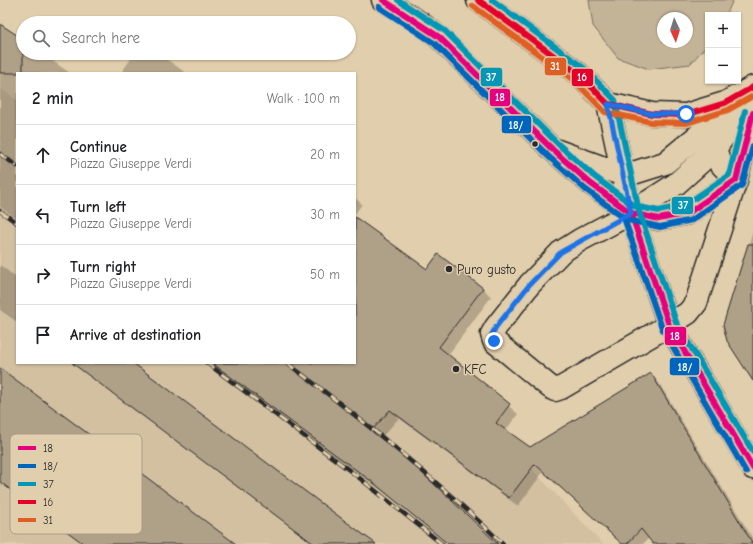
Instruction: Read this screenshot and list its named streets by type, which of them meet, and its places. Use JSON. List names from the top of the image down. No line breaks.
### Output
{"places":["Puro gusto","KFC"],"lines":["transit line 18","transit line 37","transit line 16","transit line 31","transit line 18/"],"legend":["18","18/","37","16","31"],"north":"bottom","page":{"map_buttons":["+","−"],"search":"Search here","heading":["2 min","Walk · 100 m"],"list":[["Continue","Piazza Giuseppe Verdi","20 m"],["Turn left","Piazza Giuseppe Verdi","30 m"],["Turn right","Piazza Giuseppe Verdi","50 m"],"Arrive at destination"]}}
